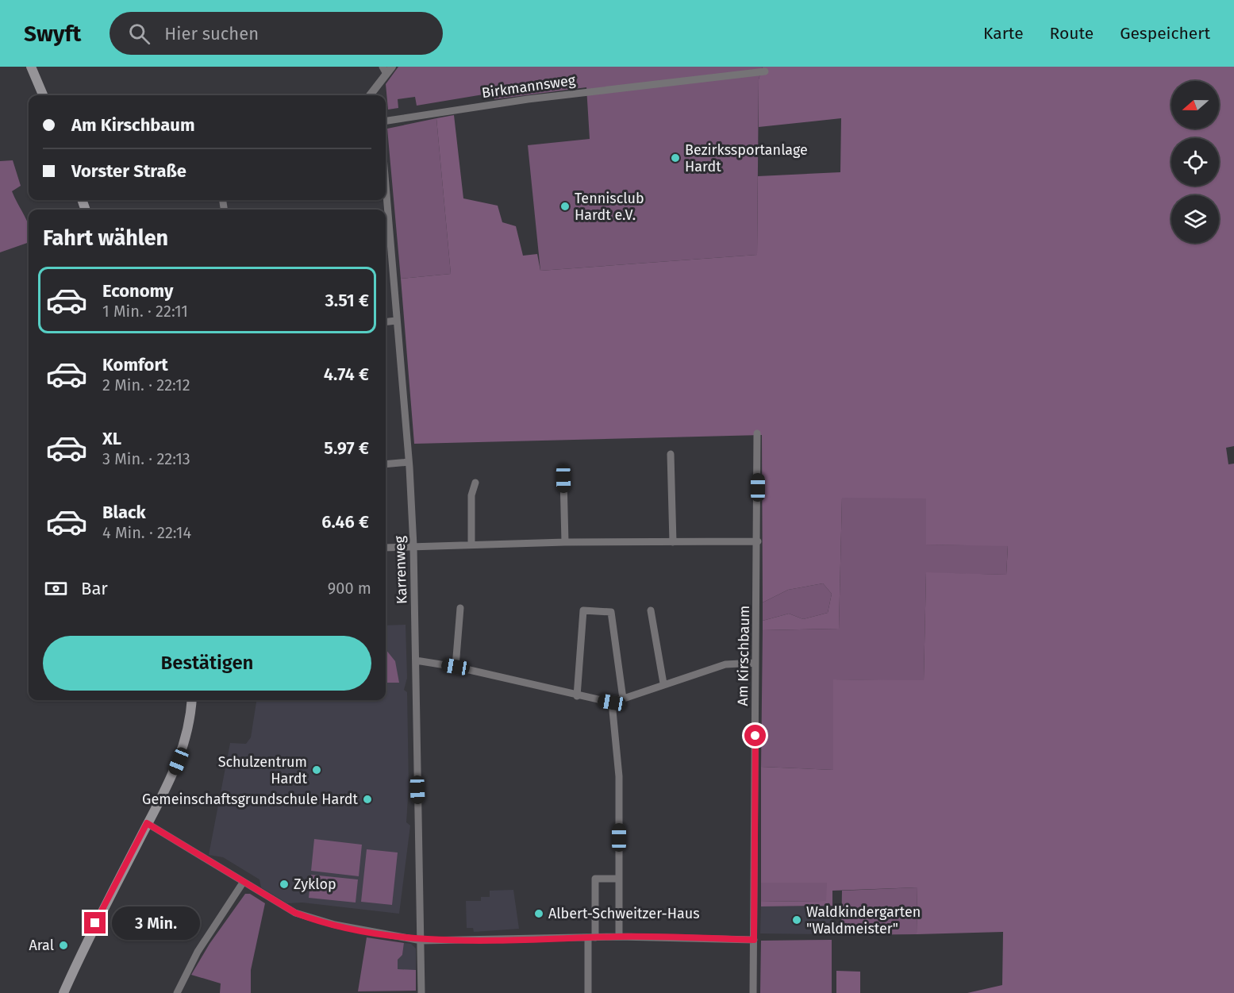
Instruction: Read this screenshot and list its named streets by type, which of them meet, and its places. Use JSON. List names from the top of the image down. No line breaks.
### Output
{"streets":{"street":["Birkmannsweg","Karrenweg","Am Kirschbaum"]},"places":["Bezirkssportanlage Hardt","Tennisclub Hardt e.V.","Schulzentrum Hardt","Gemeinschaftsgrundschule Hardt","Zyklop","Albert-Schweitzer-Haus","Waldkindergarten \"Waldmeister\"","Aral"],"north":"left","page":{"header":"Swyft","search":"Hier suchen","nav":["Karte","Route","Gespeichert"],"banner":["Am Kirschbaum","Vorster Straße"],"heading":"Fahrt wählen","list":[{"name":"Economy","note":"1 Min. · 22:11","value":"3.51 €"},{"name":"Komfort","note":"2 Min. · 22:12","value":"4.74 €"},{"name":"XL","note":"3 Min. · 22:13","value":"5.97 €"},{"name":"Black","note":"4 Min. · 22:14","value":"6.46 €"}],"pay":["Bar","900 m"],"buttons":"Bestätigen","bubble":"3 Min."}}
